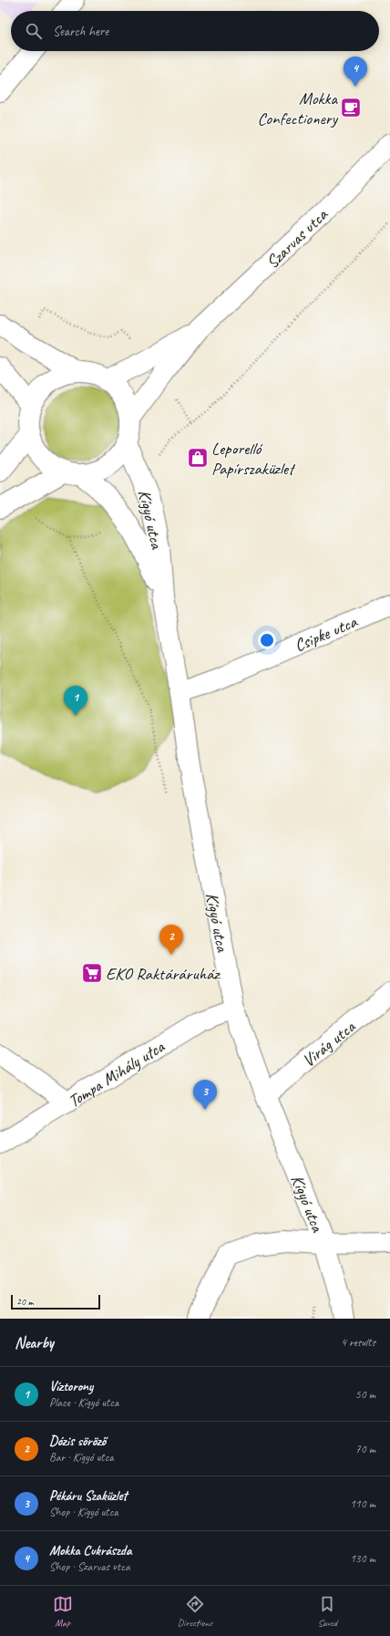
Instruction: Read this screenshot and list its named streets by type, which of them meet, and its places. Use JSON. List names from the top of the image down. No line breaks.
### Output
{"streets":{"street":["Szarvas utca","Kígyó utca","Csipke utca","Virág utca","Tompa Mihály utca"]},"crossings":[["Szarvas utca","Kígyó utca"],["Kígyó utca","Csipke utca"],["Kígyó utca","Virág utca"],["Kígyó utca","Tompa Mihály utca"]],"places":{"cafe":["Mokka Confectionery"],"shop":["Leporelló Papírszaküzlet"],"supermarket":["EKO Raktáráruház"]},"scale_bar":"20 m","page":{"search":"Search here","pins":["4","1","2","3"],"scale":"20 m","heading":["Nearby","4 results"],"list":[{"mark":"1","name":"Víztorony","note":"Place · Kígyó utca","value":"50 m"},{"mark":"2","name":"Dózis söröző","note":"Bar · Kígyó utca","value":"70 m"},{"mark":"3","name":"Pékáru Szaküzlet","note":"Shop · Kígyó utca","value":"110 m"},{"mark":"4","name":"Mokka Cukrászda","note":"Shop · Szarvas utca","value":"130 m"}],"nav":["Map","Directions","Saved"]}}
